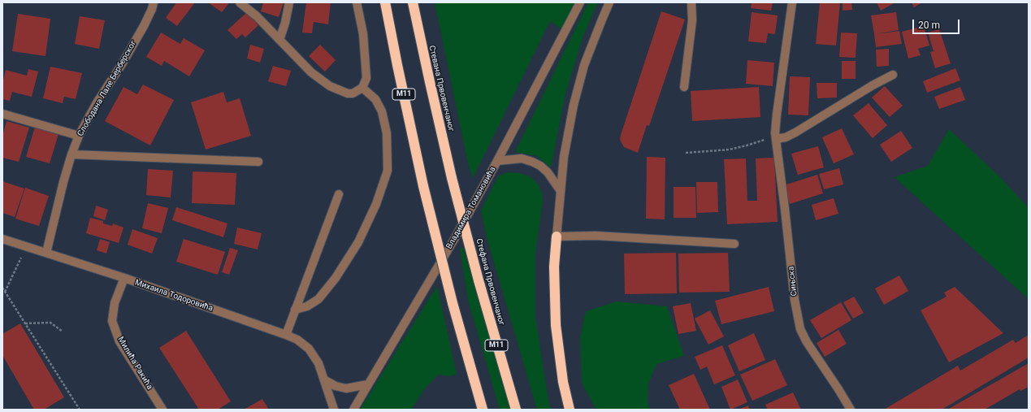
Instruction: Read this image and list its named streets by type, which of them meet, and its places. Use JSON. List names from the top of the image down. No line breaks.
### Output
{"streets":{"highway":["Стевана Првовенчаног","M11","Стефана Првовенчаног"],"street":["Слободана Лале Берберског","Владимира Томановића","Сињска","Михаила Тодоровића","Милића Ракића"]},"crossings":[["Слободана Лале Берберског","Михаила Тодоровића"],["Стевана Првовенчаног","Стефана Првовенчаног"],["Михаила Тодоровића","Милића Ракића"]],"scale_bar":"20 m"}
